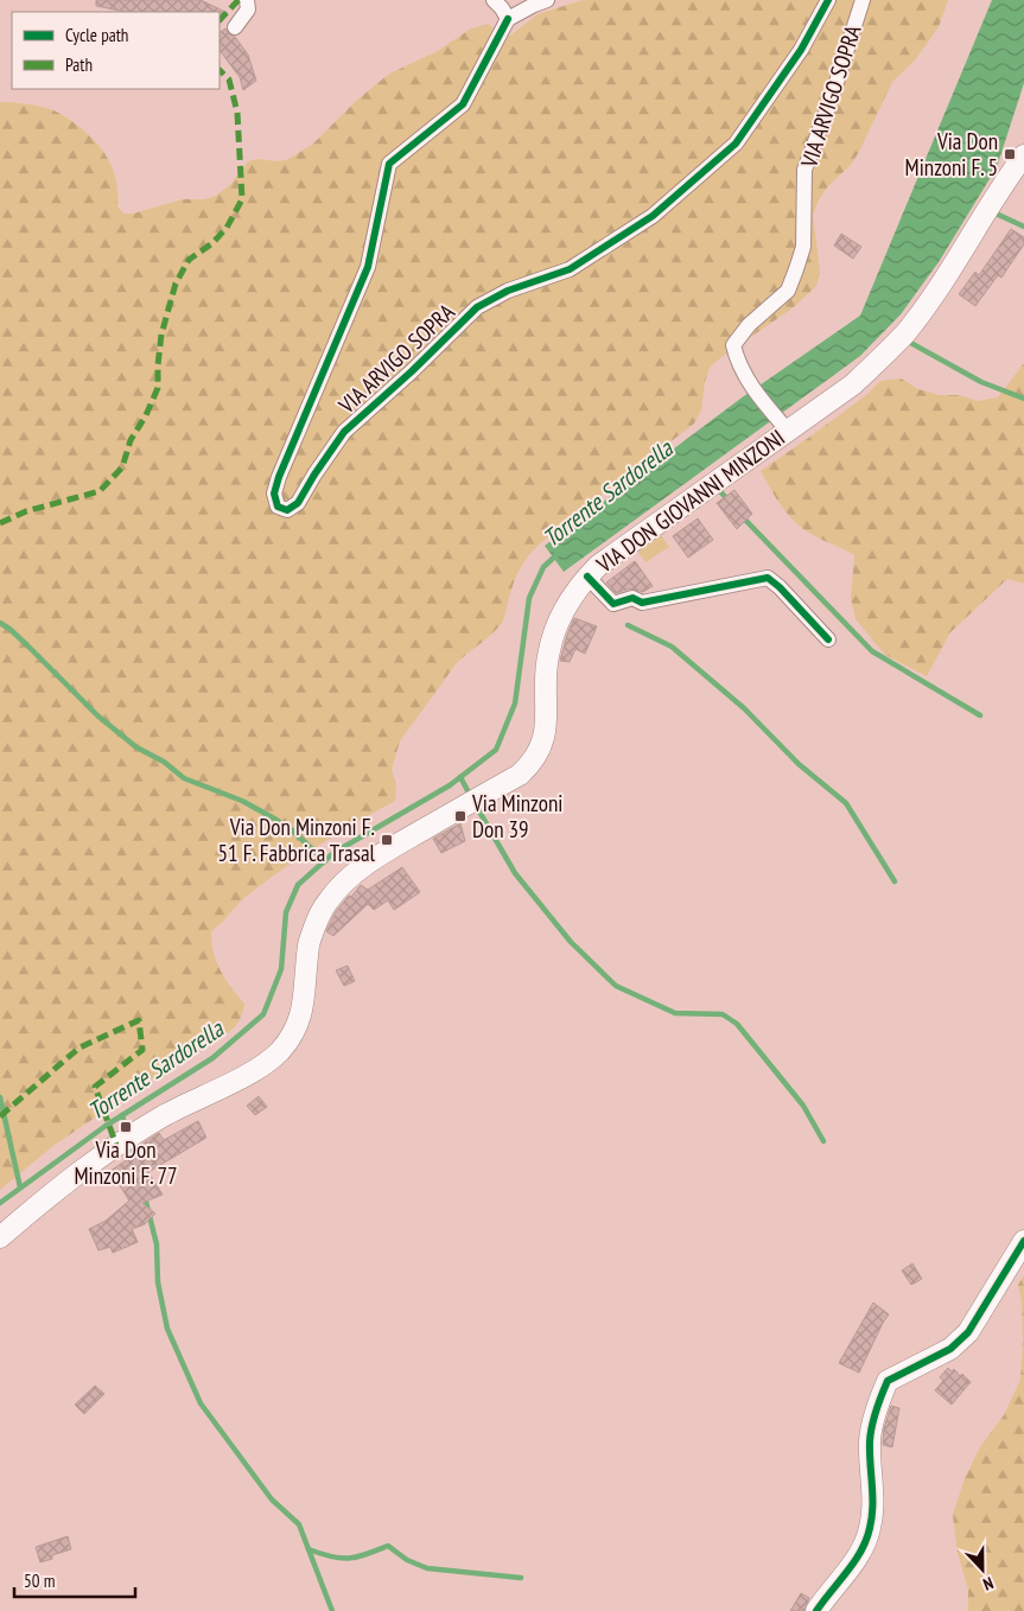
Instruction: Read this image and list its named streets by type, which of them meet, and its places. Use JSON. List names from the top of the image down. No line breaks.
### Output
{"streets":{"main road":["VIA DON GIOVANNI MINZONI"],"street":["VIA ARVIGO SOPRA"]},"crossings":[["VIA ARVIGO SOPRA","VIA DON GIOVANNI MINZONI"]],"water":["Torrente Sardorella"],"places":{"transit":["Via Don Minzoni F. 5","Via Minzoni Don 39","Via Don Minzoni F. 51 F. Fabbrica Trasal","Via Don Minzoni F. 77"]},"legend":["Cycle path","Path"],"scale_bar":"50 m","north":"bottom"}
